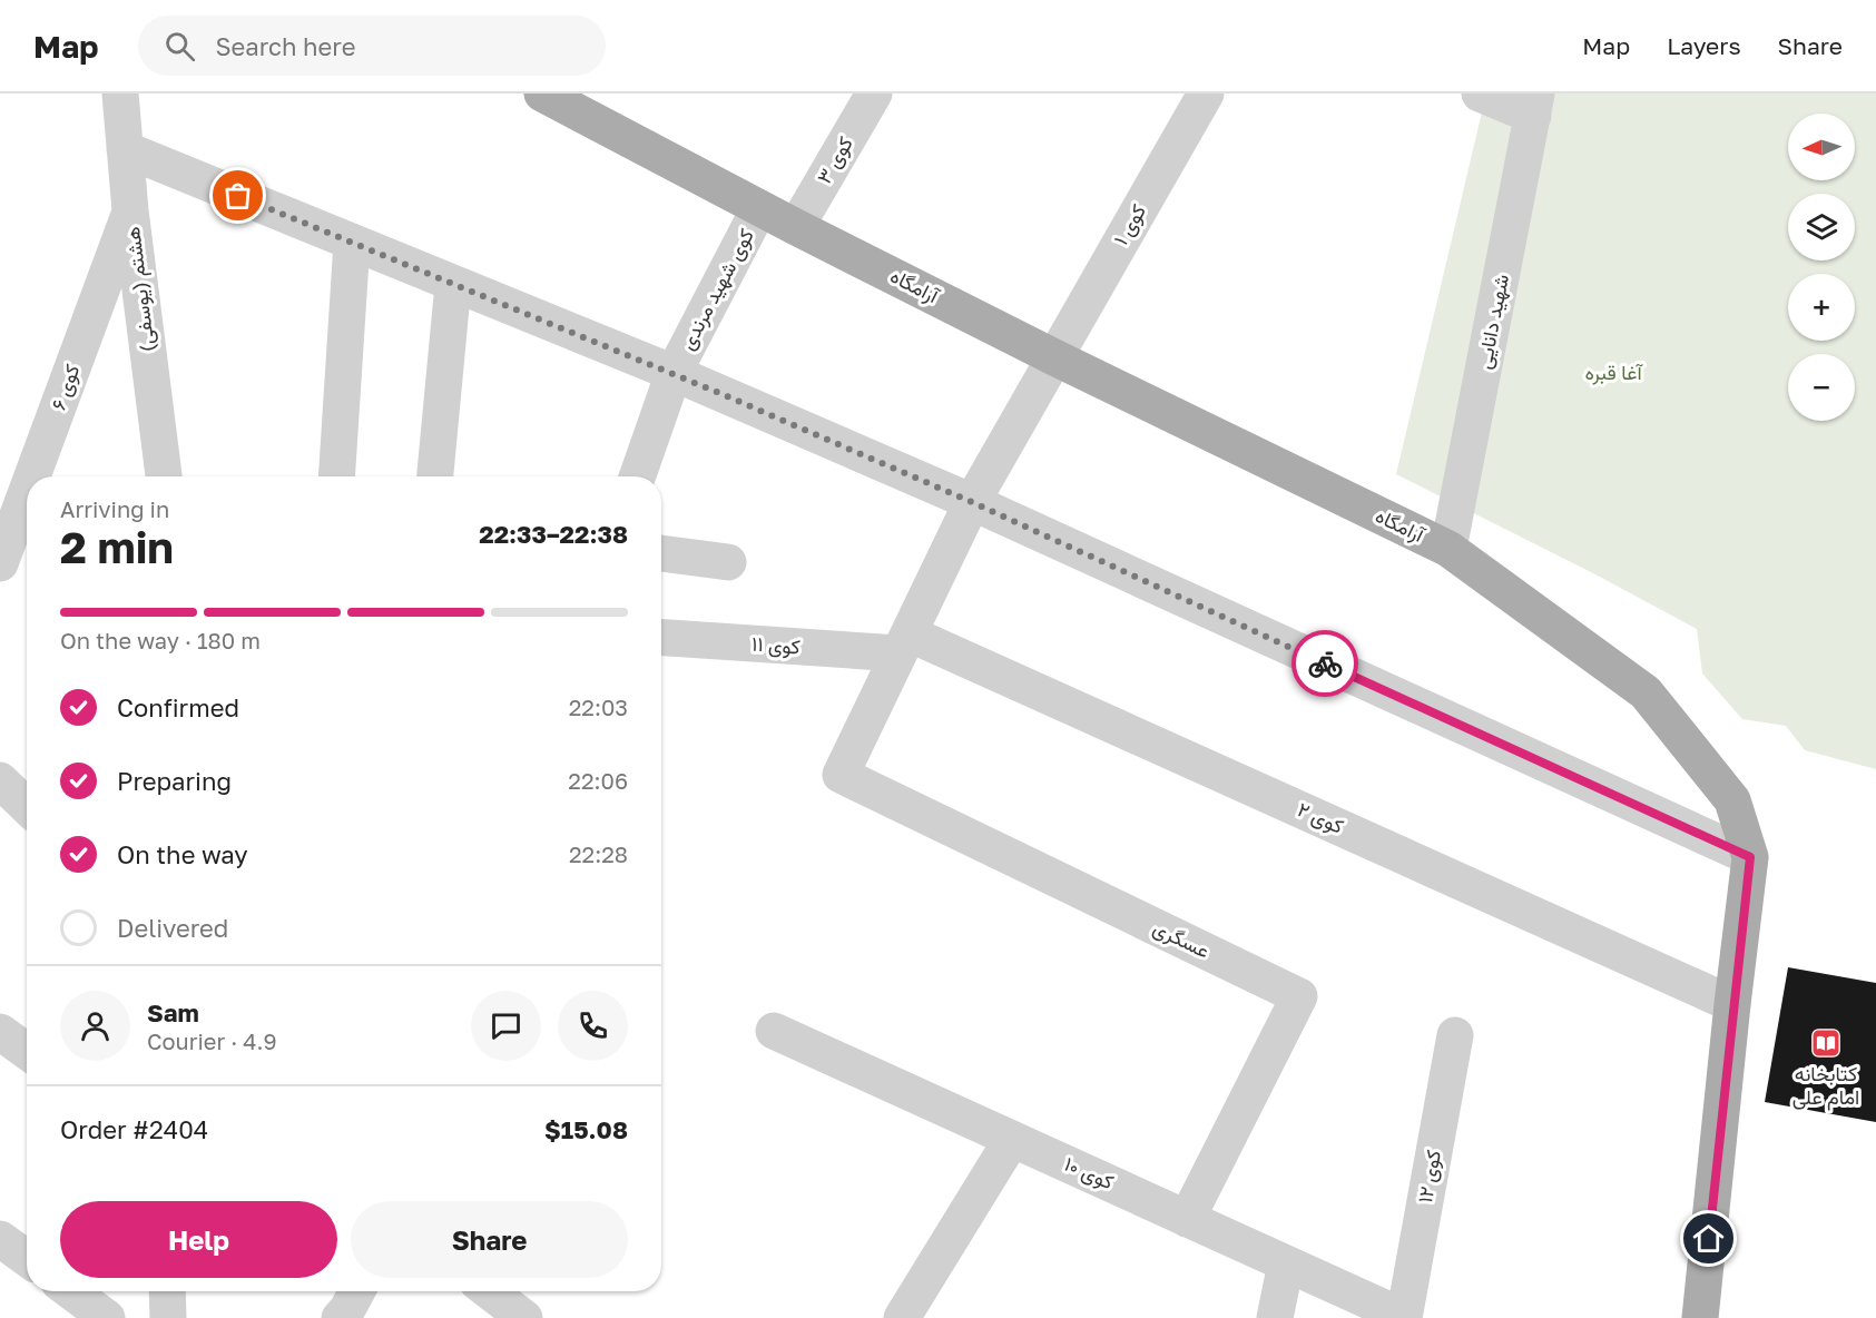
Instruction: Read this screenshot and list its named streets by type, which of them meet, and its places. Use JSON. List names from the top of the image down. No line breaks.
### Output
{"streets":{"main road":["آرامگاه"],"street":["کوی ۳","کوی ۱","هشتم (یوسفی)","کوی شهید مرندی","شهید دانایی","کوی ۶","کوی ۱۱","کوی ۲","عسگری","کوی ۱۰","کوی ۱۲"]},"crossings":[["کوی ۳","آرامگاه"],["کوی ۱","آرامگاه"],["کوی ۱","کوی ۱۱"],["کوی ۱","کوی ۲"],["کوی ۱","عسگری"],["آرامگاه","کوی شهید مرندی"],["آرامگاه","شهید دانایی"],["آرامگاه","کوی ۲"],["هشتم (یوسفی)","کوی ۶"],["کوی ۱۱","کوی ۲"],["عسگری","کوی ۱۰"],["کوی ۱۰","کوی ۱۲"]],"parks":["آغا قبره"],"places":{"library":["کتابخانه امام علی"]},"north":"left","page":{"header":"Map","search":"Search here","nav":["Map","Layers","Share"],"map_buttons":["+","−"],"heading":["2 min","Arriving in","22:33–22:38"],"panel":["Sam","Courier · 4.9","Order #2404","$15.08"],"bar":"On the way · 180 m","list":[["Confirmed","22:03"],["Preparing","22:06"],["On the way","22:28"],"Delivered"],"buttons":["Help","Share"]}}
